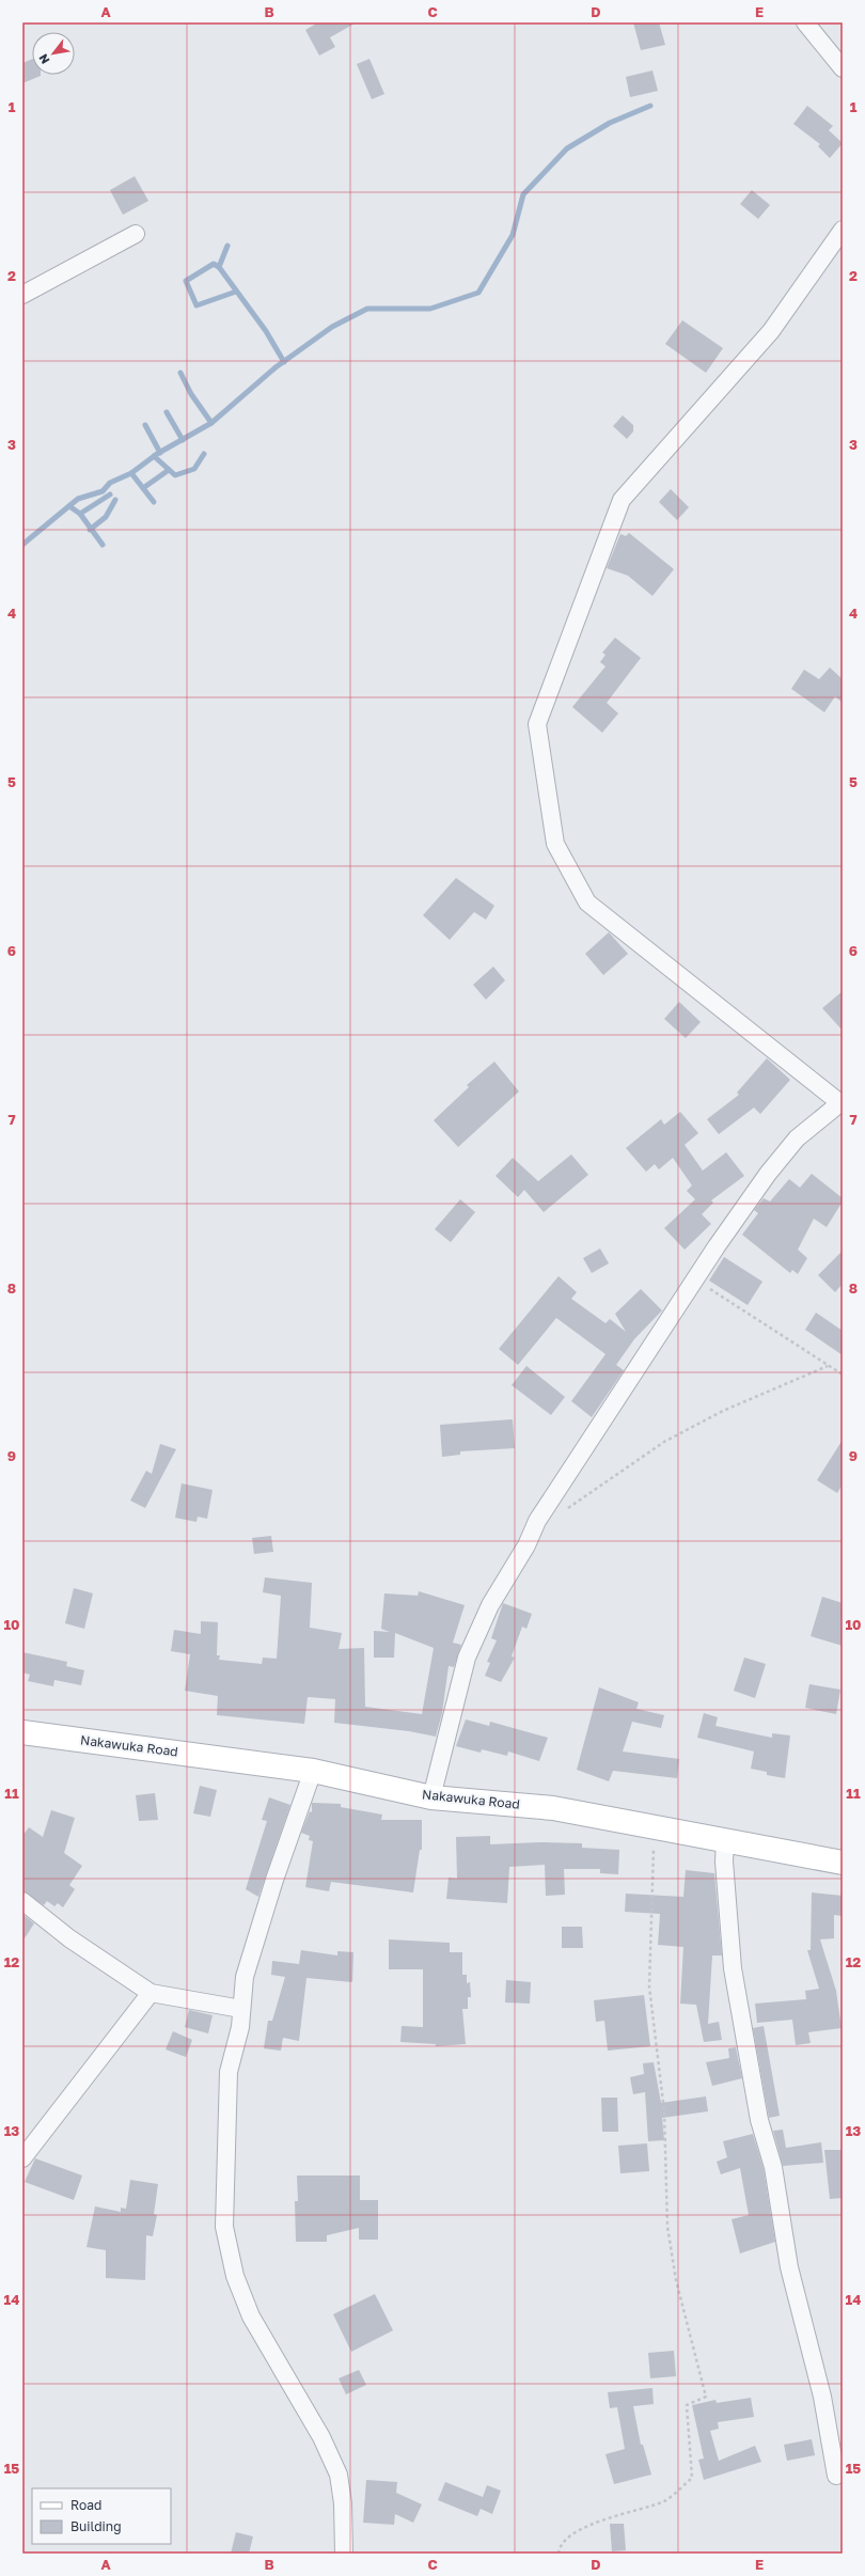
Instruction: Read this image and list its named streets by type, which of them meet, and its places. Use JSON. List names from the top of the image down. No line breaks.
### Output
{"streets":{"main road":["Nakawuka Road"]},"legend":["Road","Building"],"north":"bottom left","grid":{"columns":["A","B","C","D","E"],"rows":["1","2","3","4","5","6","7","8","9","10","11","12","13","14","15"]}}
